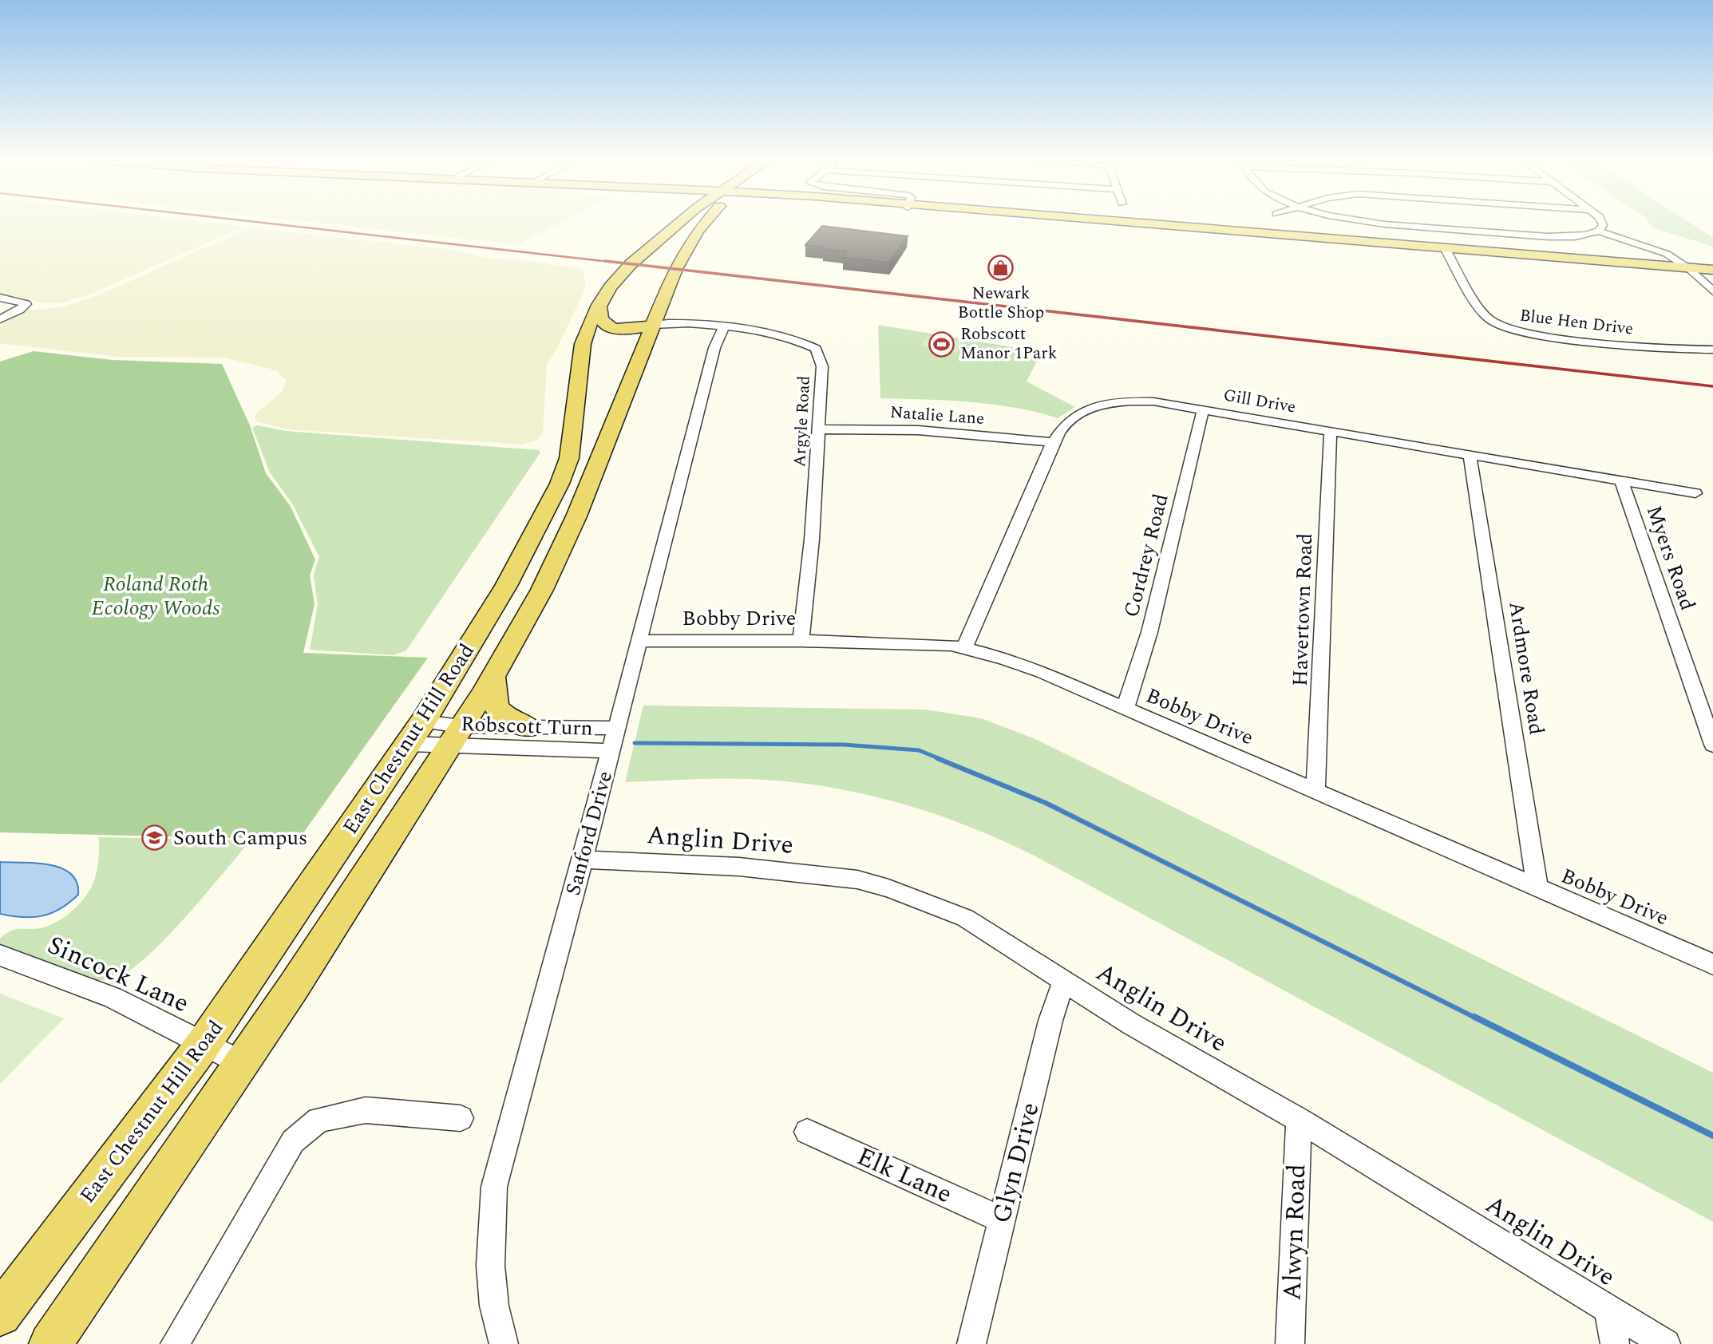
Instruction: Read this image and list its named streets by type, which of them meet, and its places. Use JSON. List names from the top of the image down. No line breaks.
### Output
{"streets":{"main road":["East Chestnut Hill Road"],"street":["Blue Hen Drive","Gill Drive","Natalie Lane","Argyle Road","Cordrey Road","Myers Road","Havertown Road","Bobby Drive","Ardmore Road","Robscott Turn","Sanford Drive","Anglin Drive","Sincock Lane","Glyn Drive","Elk Lane","Alwyn Road"]},"crossings":[["Gill Drive","Natalie Lane"],["Gill Drive","Cordrey Road"],["Gill Drive","Myers Road"],["Gill Drive","Havertown Road"],["Gill Drive","Bobby Drive"],["Gill Drive","Ardmore Road"],["Natalie Lane","Argyle Road"],["Argyle Road","Bobby Drive"],["Argyle Road","East Chestnut Hill Road"],["Argyle Road","Sanford Drive"],["Cordrey Road","Bobby Drive"],["Havertown Road","Bobby Drive"],["Bobby Drive","Ardmore Road"],["Bobby Drive","Sanford Drive"],["Robscott Turn","East Chestnut Hill Road"],["Robscott Turn","Sanford Drive"],["East Chestnut Hill Road","Sincock Lane"],["Sanford Drive","Anglin Drive"],["Anglin Drive","Glyn Drive"],["Anglin Drive","Alwyn Road"],["Glyn Drive","Elk Lane"]],"parks":["Roland Roth Ecology Woods"],"places":{"shop":["Newark Bottle Shop"],"sports":["Robscott Manor 1Park"],"school or university":["South Campus"]}}
